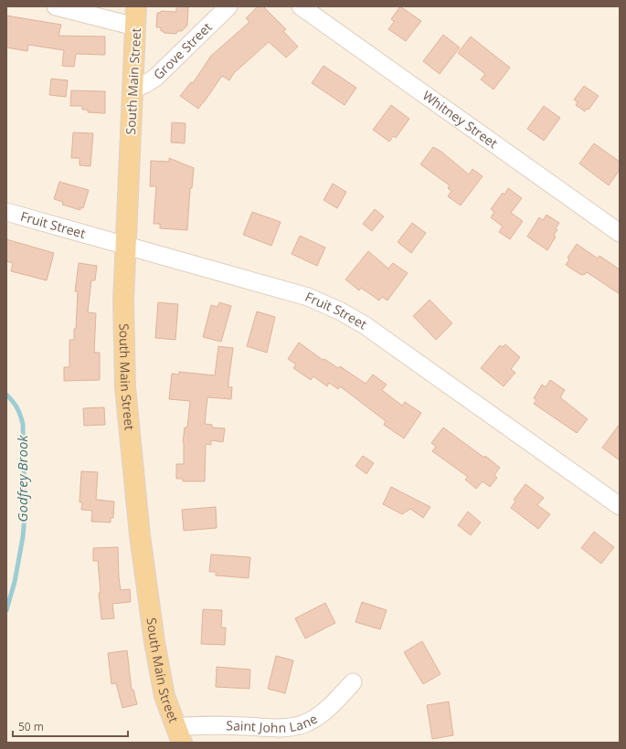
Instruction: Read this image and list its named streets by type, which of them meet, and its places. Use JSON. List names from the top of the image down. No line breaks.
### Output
{"streets":{"main road":["South Main Street"],"street":["Grove Street","Whitney Street","Fruit Street","Saint John Lane"]},"crossings":[["Grove Street","South Main Street"],["South Main Street","Fruit Street"],["South Main Street","Saint John Lane"]],"water":["Godfrey Brook"],"scale_bar":"50 m"}
